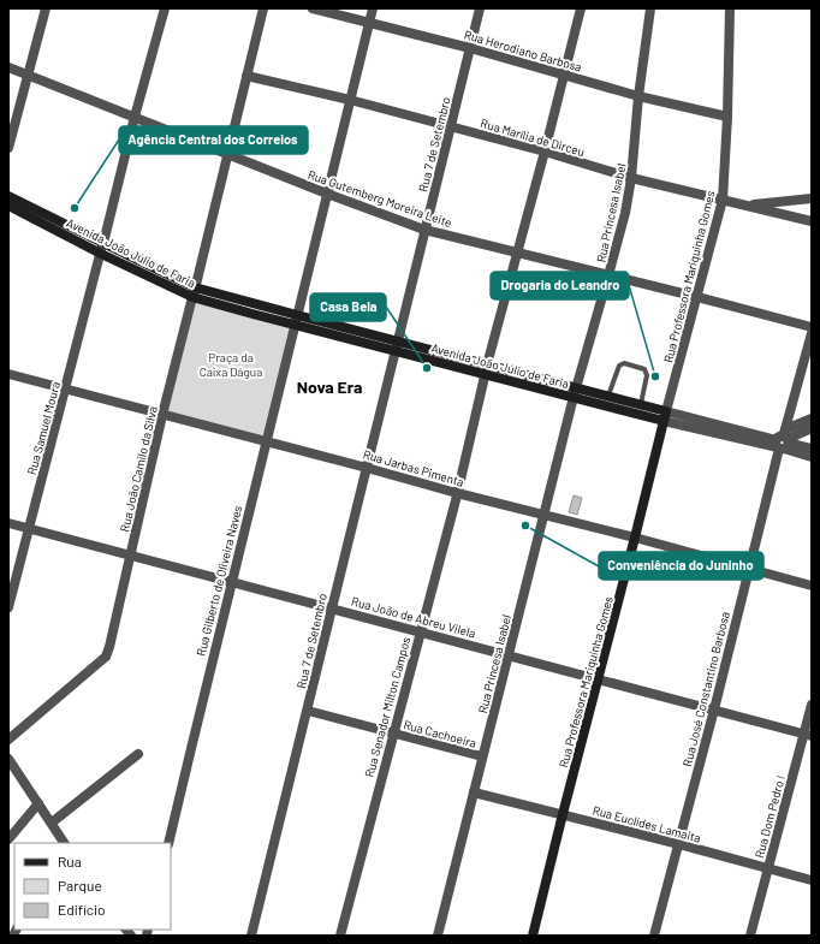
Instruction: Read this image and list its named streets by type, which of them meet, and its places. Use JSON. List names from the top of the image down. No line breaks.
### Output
{"streets":{"main road":["Avenida João Júlio de Faria","Rua Professora Mariquinha Gomes"],"street":["Rua Herodiano Barbosa","Rua Marília de Dirceu","Rua 7 de Setembro","Rua Gutemberg Moreira Leite","Rua Princesa Isabel","Rua Samuel Moura","Rua Jarbas Pimenta","Rua João Camilo da Silva","Rua Gilberto de Oliveira Naves","Rua João de Abreu Vilela","Rua José Constantino Barbosa","Rua Senador Milton Campos","Rua Cachoeira","Rua Dom Pedro I","Rua Euclídes Lamaita"]},"crossings":[["Rua Herodiano Barbosa","Rua 7 de Setembro"],["Rua Herodiano Barbosa","Rua Princesa Isabel"],["Rua Herodiano Barbosa","Rua Professora Mariquinha Gomes"],["Rua Herodiano Barbosa","Rua Gilberto de Oliveira Naves"],["Rua Herodiano Barbosa","Rua Senador Milton Campos"],["Rua Marília de Dirceu","Rua 7 de Setembro"],["Rua Marília de Dirceu","Rua Princesa Isabel"],["Rua Marília de Dirceu","Rua Professora Mariquinha Gomes"],["Rua Marília de Dirceu","Rua João Camilo da Silva"],["Rua Marília de Dirceu","Rua Gilberto de Oliveira Naves"],["Rua Marília de Dirceu","Rua Senador Milton Campos"],["Rua 7 de Setembro","Rua Gutemberg Moreira Leite"],["Rua 7 de Setembro","Avenida João Júlio de Faria"],["Rua 7 de Setembro","Rua Jarbas Pimenta"],["Rua 7 de Setembro","Rua João de Abreu Vilela"],["Rua 7 de Setembro","Rua Cachoeira"],["Rua Gutemberg Moreira Leite","Rua Princesa Isabel"],["Rua Gutemberg Moreira Leite","Rua Professora Mariquinha Gomes"],["Rua Gutemberg Moreira Leite","Rua João Camilo da Silva"],["Rua Gutemberg Moreira Leite","Rua Gilberto de Oliveira Naves"],["Rua Gutemberg Moreira Leite","Rua Senador Milton Campos"],["Rua Princesa Isabel","Avenida João Júlio de Faria"],["Rua Princesa Isabel","Rua Jarbas Pimenta"],["Rua Princesa Isabel","Rua João de Abreu Vilela"],["Rua Princesa Isabel","Rua Cachoeira"],["Rua Princesa Isabel","Rua Euclídes Lamaita"],["Avenida João Júlio de Faria","Rua Professora Mariquinha Gomes"],["Avenida João Júlio de Faria","Rua Samuel Moura"],["Avenida João Júlio de Faria","Rua João Camilo da Silva"],["Avenida João Júlio de Faria","Rua Gilberto de Oliveira Naves"],["Avenida João Júlio de Faria","Rua José Constantino Barbosa"],["Avenida João Júlio de Faria","Rua Senador Milton Campos"],["Rua Professora Mariquinha Gomes","Rua Jarbas Pimenta"],["Rua Professora Mariquinha Gomes","Rua João de Abreu Vilela"],["Rua Professora Mariquinha Gomes","Rua Euclídes Lamaita"],["Rua Samuel Moura","Rua Jarbas Pimenta"],["Rua Samuel Moura","Rua João de Abreu Vilela"],["Rua Jarbas Pimenta","Rua João Camilo da Silva"],["Rua Jarbas Pimenta","Rua Gilberto de Oliveira Naves"],["Rua Jarbas Pimenta","Rua José Constantino Barbosa"],["Rua Jarbas Pimenta","Rua Senador Milton Campos"],["Rua João Camilo da Silva","Rua João de Abreu Vilela"],["Rua Gilberto de Oliveira Naves","Rua João de Abreu Vilela"],["Rua João de Abreu Vilela","Rua José Constantino Barbosa"],["Rua João de Abreu Vilela","Rua Senador Milton Campos"],["Rua João de Abreu Vilela","Rua Dom Pedro I"],["Rua José Constantino Barbosa","Rua Euclídes Lamaita"],["Rua Senador Milton Campos","Rua Cachoeira"],["Rua Dom Pedro I","Rua Euclídes Lamaita"]],"districts":["Nova Era"],"parks":["Praça da Caixa Dágua"],"places":["Agência Central dos Correios","Casa Bela","Drogaria do Leandro","Conveniência do Juninho"],"legend":["Rua","Parque","Edifício"]}
